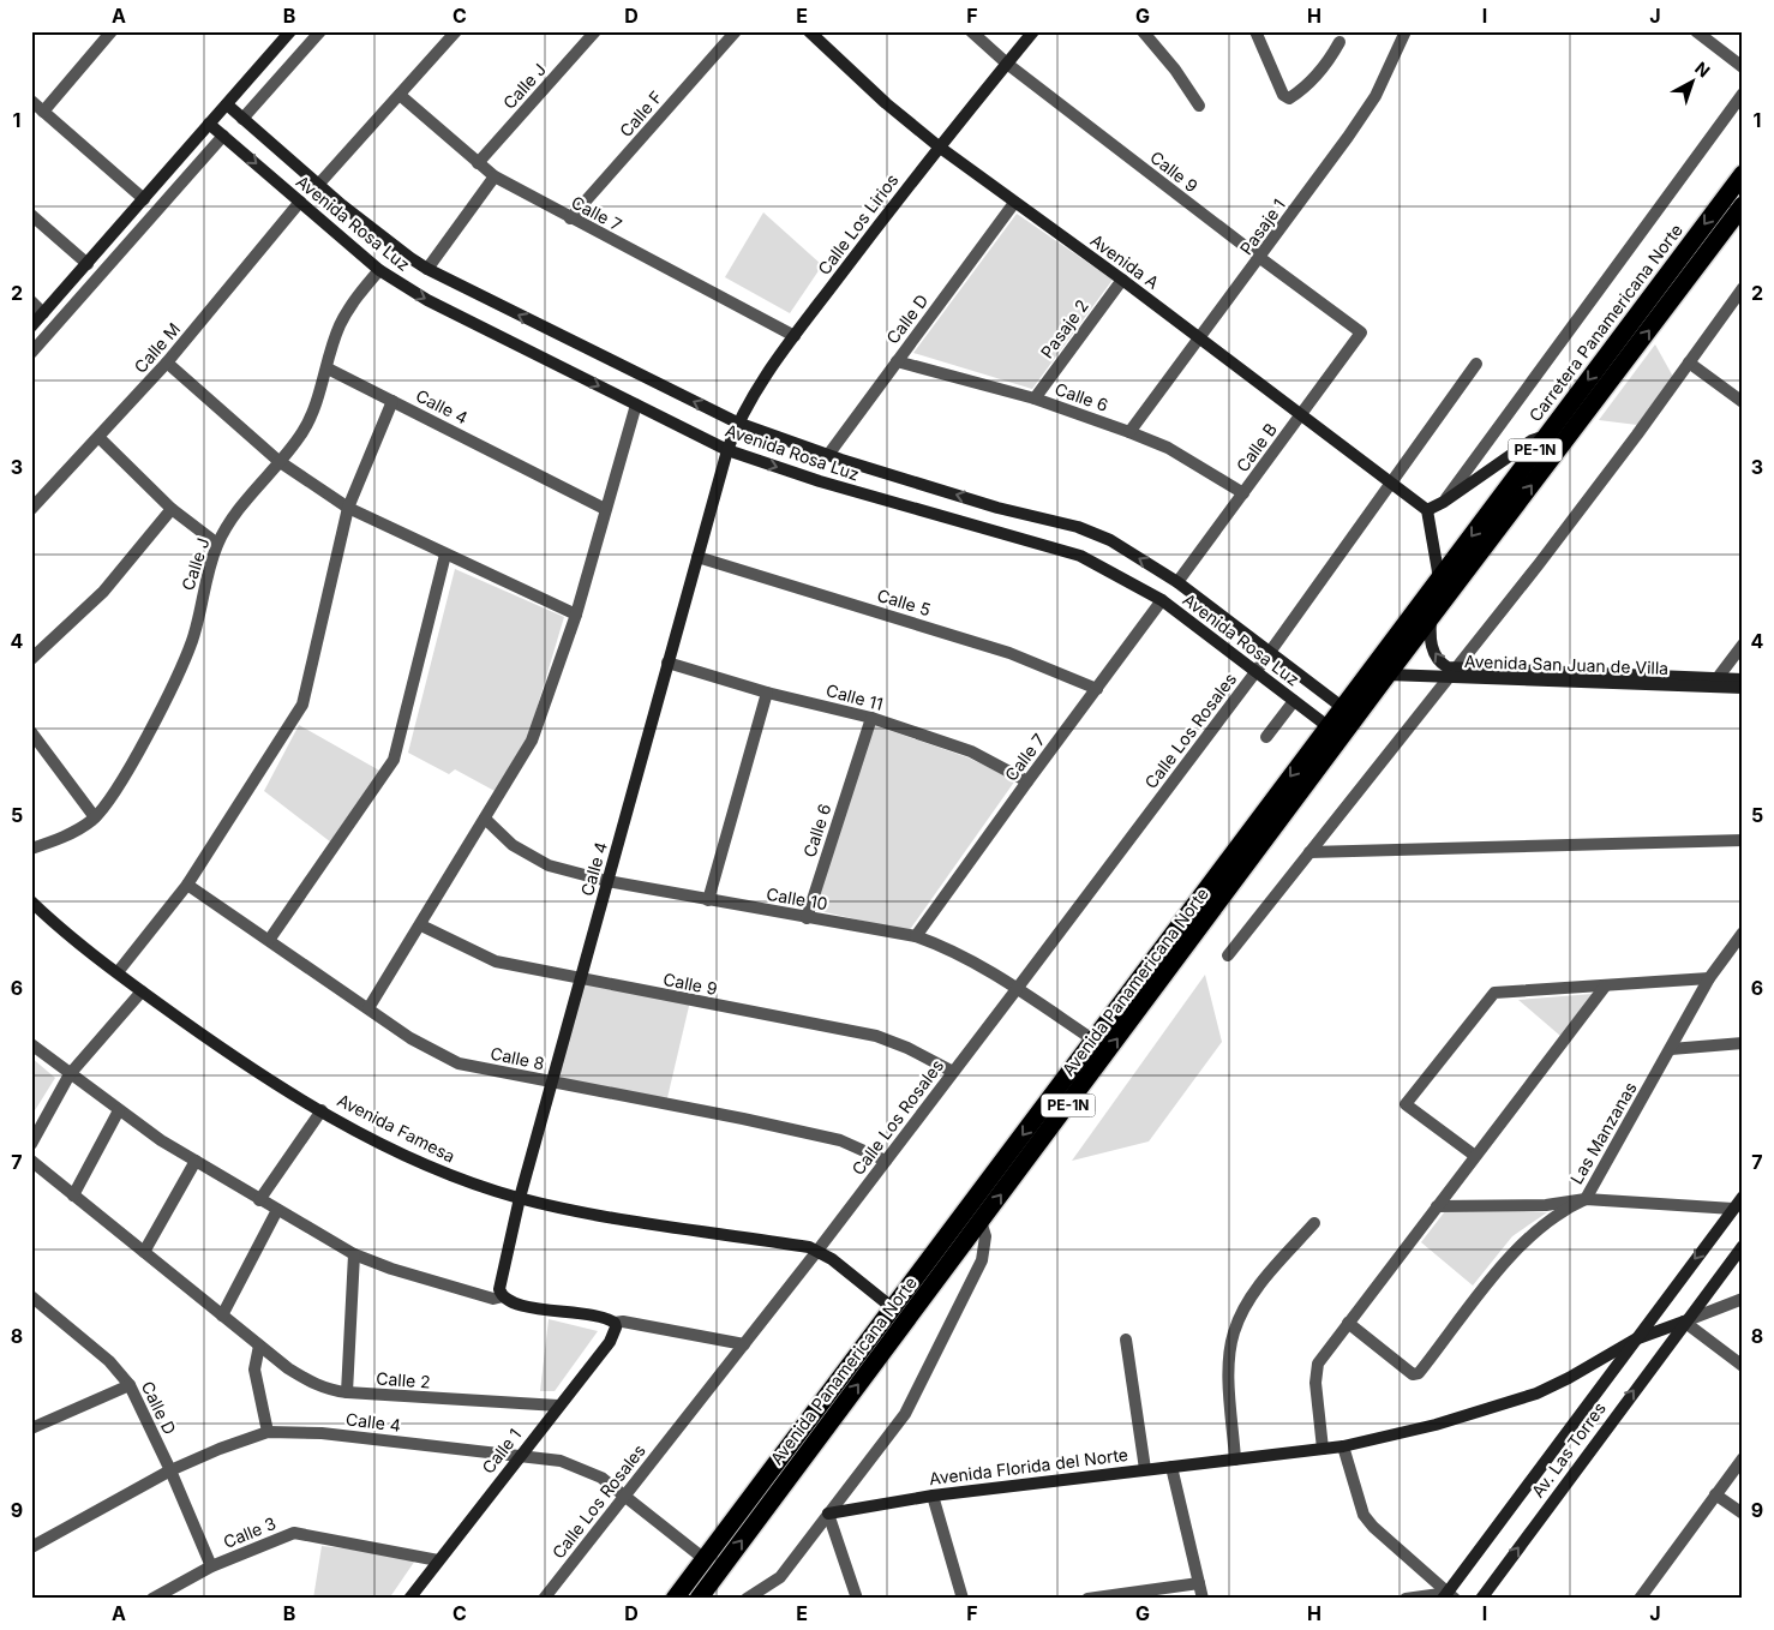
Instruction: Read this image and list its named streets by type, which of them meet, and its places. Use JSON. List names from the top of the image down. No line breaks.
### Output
{"streets":{"highway":["Carretera Panamericana Norte","PE-1N","Avenida Panamericana Norte"],"street":["Calle J","Calle F","Calle 9","Calle 7","Avenida Rosa Luz","Calle Los Lirios","Pasaje 1","Avenida A","Calle D","Pasaje 2","Calle M","Calle 6","Calle 4","Calle B","Calle 5","Avenida San Juan de Villa","Calle 11","Calle Los Rosales","Calle 10","Calle 8","Avenida Famesa","Las Manzanas","Calle 2","Av. Las Torres","Calle 1","Avenida Florida del Norte","Calle 3"]},"crossings":[["Calle J","Calle 7"],["Calle J","Avenida Rosa Luz"],["Calle J","Calle 4"],["Calle F","Calle 7"],["Calle 9","Calle Los Lirios"],["Calle 9","Pasaje 1"],["Calle 9","Calle 4"],["Calle 9","Calle B"],["Calle 9","Calle Los Rosales"],["Calle 7","Avenida Rosa Luz"],["Calle 7","Calle Los Lirios"],["Calle 7","Calle 5"],["Calle 7","Calle 11"],["Calle 7","Calle 10"],["Avenida Rosa Luz","Calle Los Lirios"],["Avenida Rosa Luz","Calle D"],["Avenida Rosa Luz","Carretera Panamericana Norte"],["Avenida Rosa Luz","Calle M"],["Avenida Rosa Luz","Calle 4"],["Avenida Rosa Luz","Calle B"],["Avenida Rosa Luz","Calle Los Rosales"],["Avenida Rosa Luz","Avenida Panamericana Norte"],["Calle Los Lirios","Avenida A"],["Calle Los Lirios","Calle 4"],["Pasaje 1","Avenida A"],["Pasaje 1","Calle 6"],["Avenida A","Calle D"],["Avenida A","Pasaje 2"],["Avenida A","Calle B"],["Avenida A","Calle Los Rosales"],["Calle D","Calle 6"],["Calle D","Calle 4"],["Calle D","Calle 3"],["Carretera Panamericana Norte","Avenida Panamericana Norte"],["Pasaje 2","Calle 6"],["Calle 6","Calle B"],["Calle 6","Calle 11"],["Calle 6","Calle 10"],["Calle 4","Calle 5"],["Calle 4","Calle 11"],["Calle 4","Calle Los Rosales"],["Calle 4","Calle 10"],["Calle 4","Avenida Panamericana Norte"],["Calle 4","Calle 8"],["Calle 4","Avenida Famesa"],["Calle 4","Calle 1"],["PE-1N","Avenida San Juan de Villa"],["PE-1N","Avenida Panamericana Norte"],["Avenida San Juan de Villa","Avenida Panamericana Norte"],["Calle Los Rosales","Calle 10"],["Calle Los Rosales","Calle 8"],["Calle Los Rosales","Avenida Famesa"],["Calle 10","Avenida Panamericana Norte"],["Avenida Panamericana Norte","Avenida Famesa"],["Calle 2","Calle 1"],["Av. Las Torres","Avenida Florida del Norte"],["Calle 1","Calle 3"]],"north":"top right","grid":{"columns":["A","B","C","D","E","F","G","H","I","J"],"rows":["1","2","3","4","5","6","7","8","9"]}}
